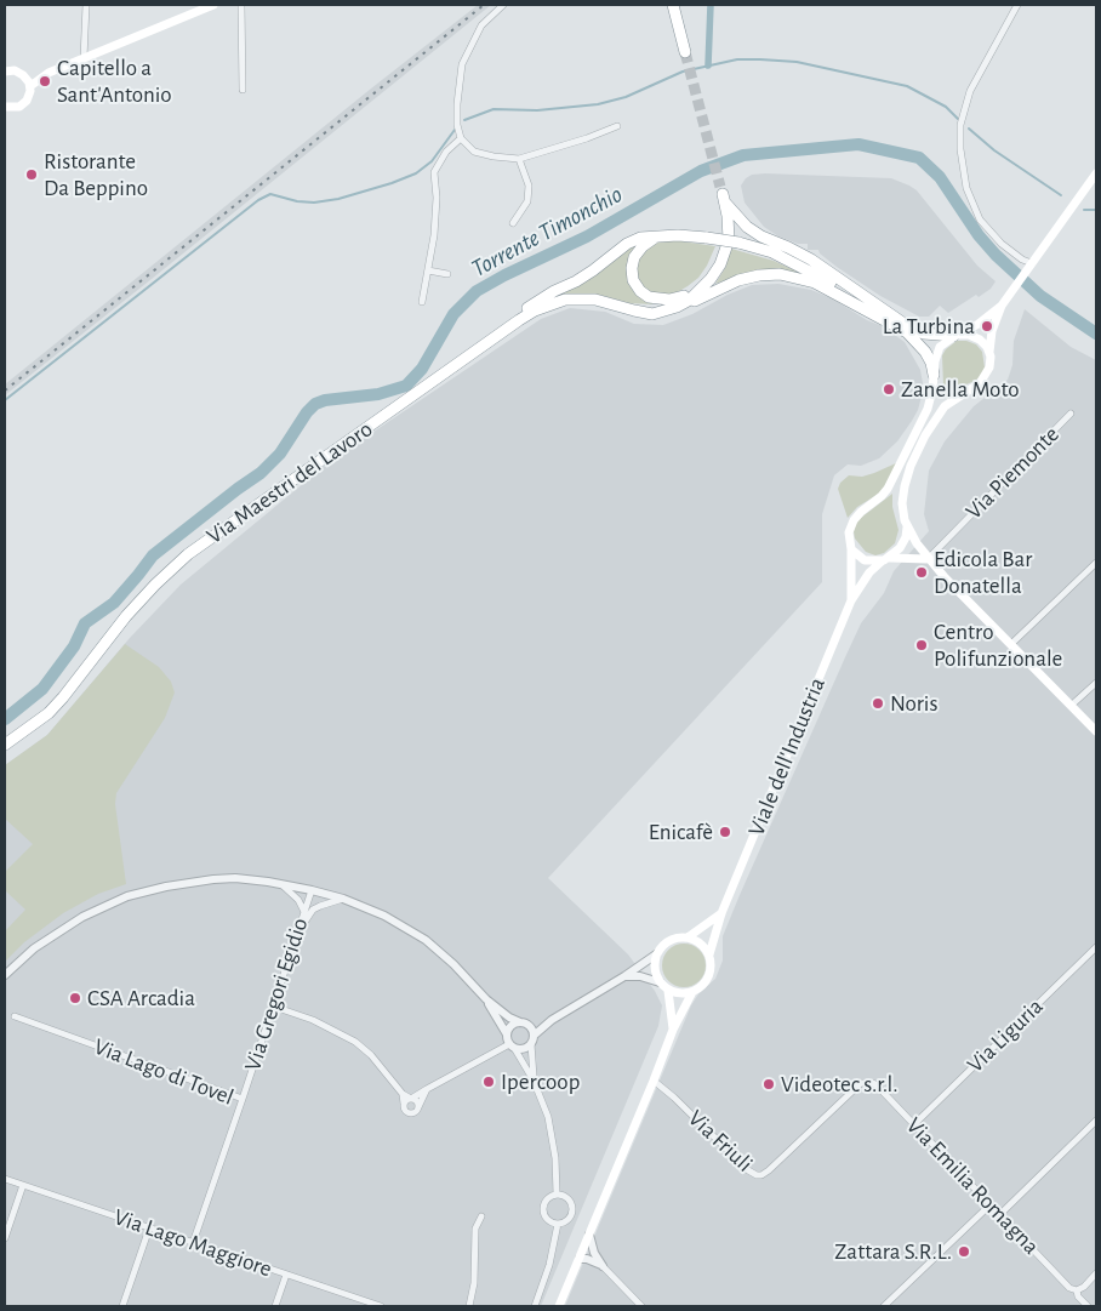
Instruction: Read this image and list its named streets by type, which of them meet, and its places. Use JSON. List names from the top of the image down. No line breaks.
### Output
{"streets":{"highway":["Via Maestri del Lavoro"],"main road":["Viale dell'Industria"],"street":["Via Piemonte","Via Gregori Egidio","Via Liguria","Via Lago di Tovel","Via Friuli","Via Emilia Romagna","Via Lago Maggiore"]},"crossings":[["Viale dell'Industria","Via Friuli"],["Via Gregori Egidio","Via Lago di Tovel"],["Via Liguria","Via Emilia Romagna"],["Via Lago di Tovel","Via Lago Maggiore"],["Via Friuli","Via Emilia Romagna"]],"water":["Torrente Timonchio"],"places":["Capitello a Sant'Antonio","Ristorante Da Beppino","La Turbina","Zanella Moto","Edicola Bar Donatella","Centro Polifunzionale","Noris","Enicafè","CSA Arcadia","Ipercoop","Videotec s.r.l.","Zattara S.R.L."]}
